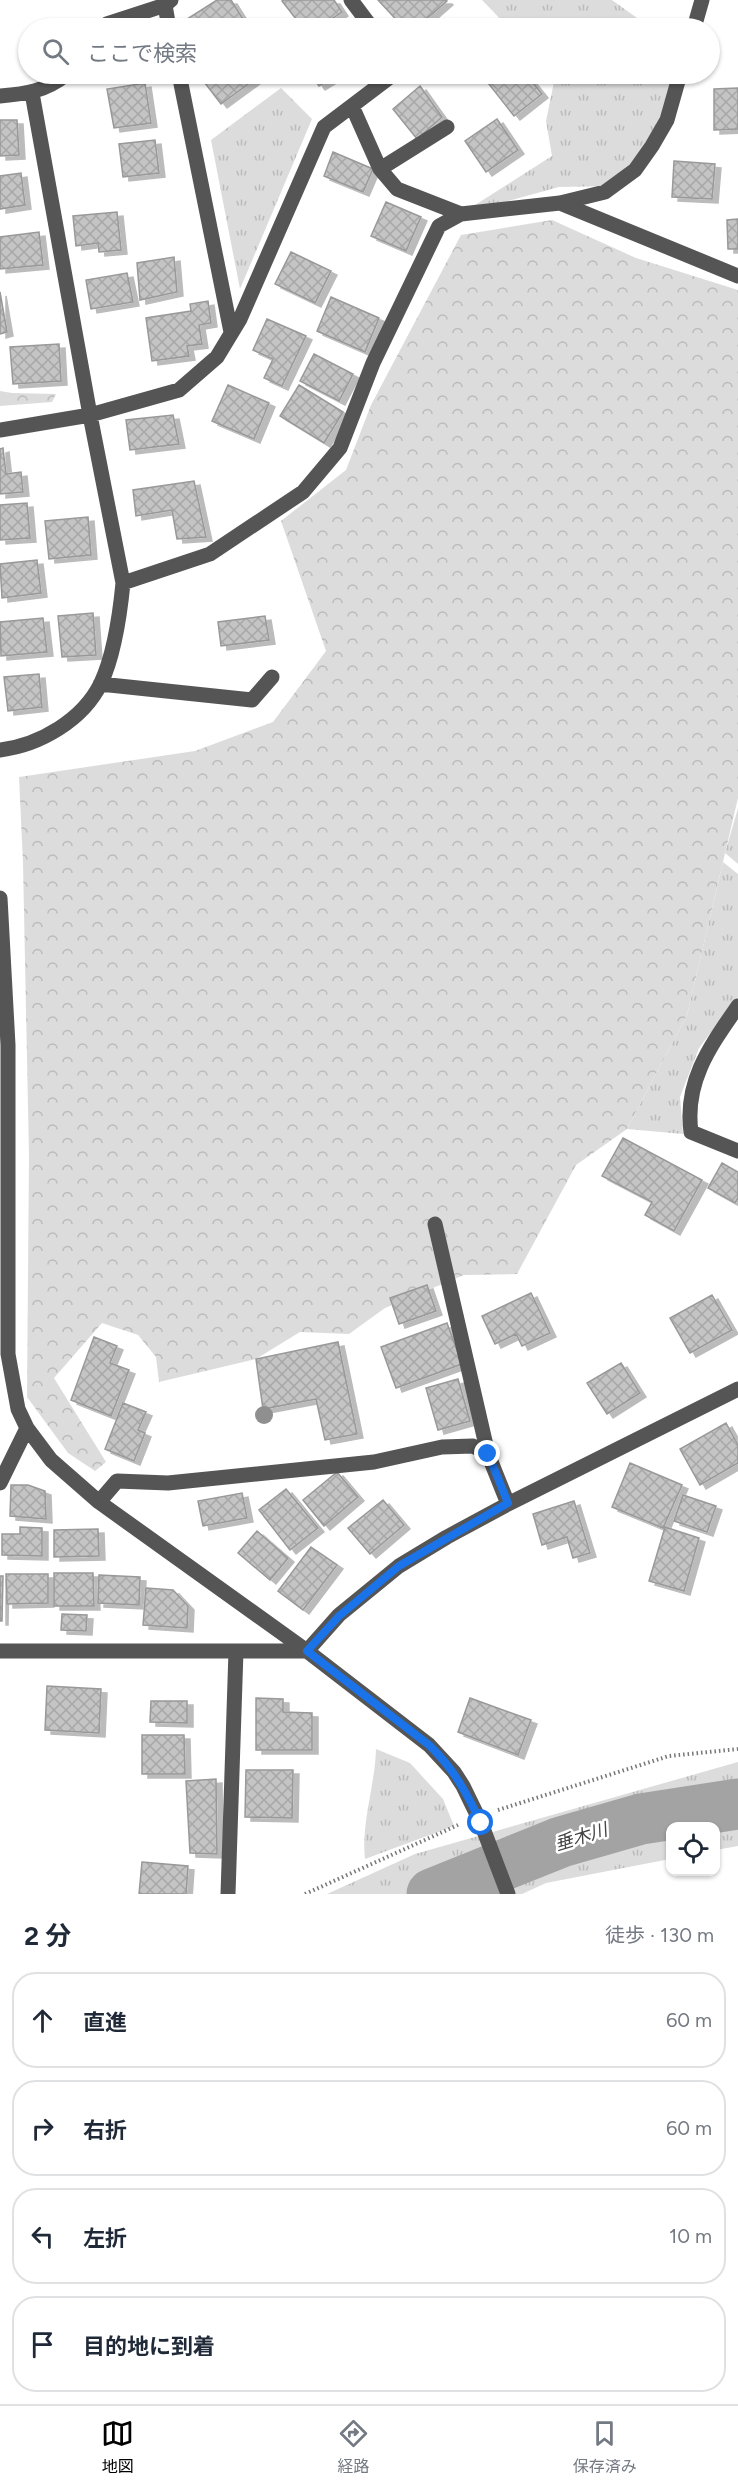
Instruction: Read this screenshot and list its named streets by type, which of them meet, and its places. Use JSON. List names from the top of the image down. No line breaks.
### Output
{"water":["垂木川"],"page":{"search":"ここで検索","heading":["2 分","徒歩 · 130 m"],"list":[["直進","60 m"],["右折","60 m"],["左折","10 m"],"目的地に到着"],"nav":["地図","経路","保存済み"]}}
